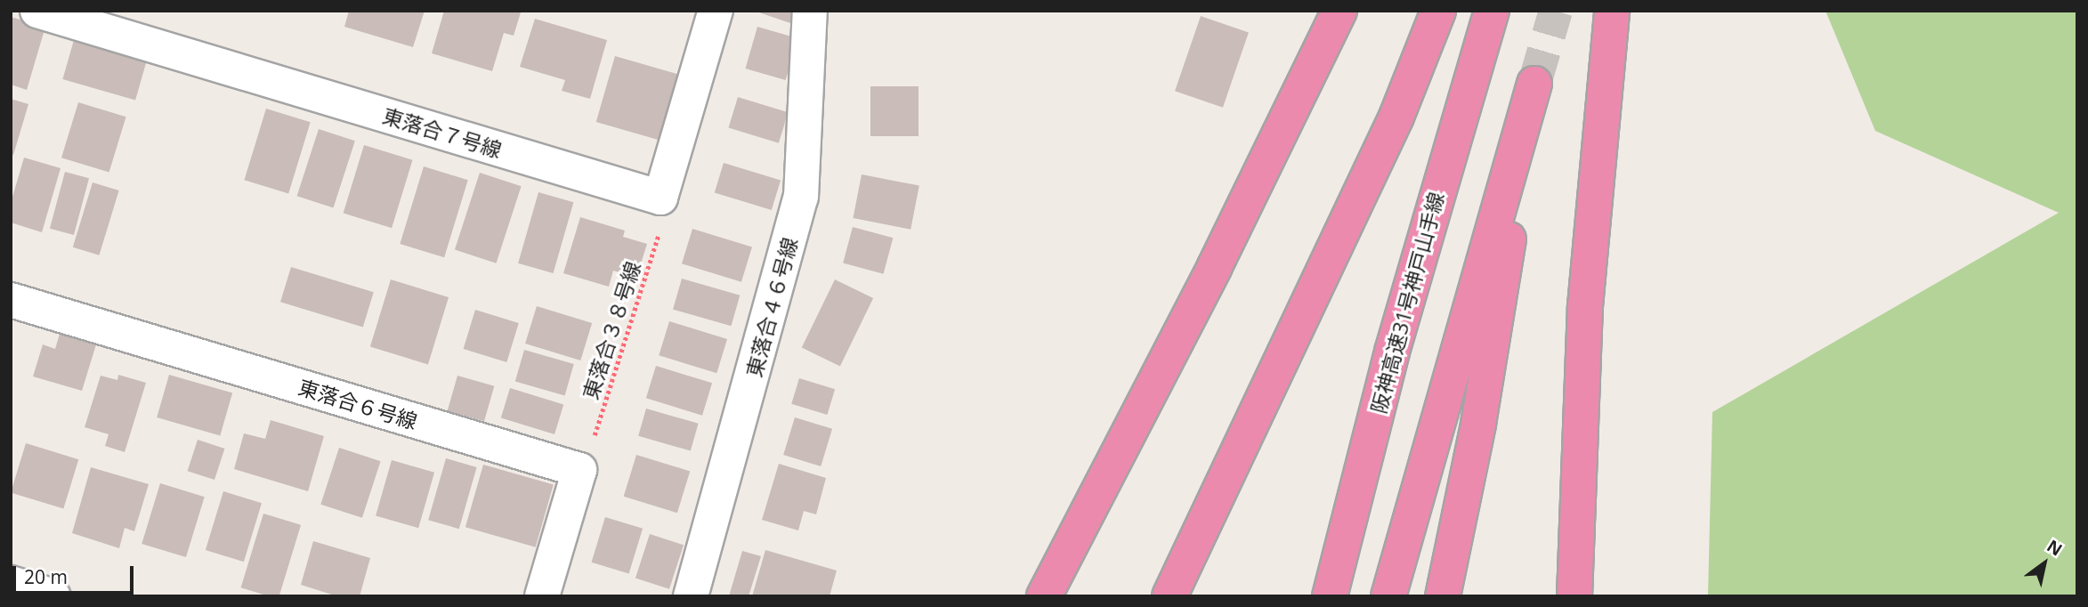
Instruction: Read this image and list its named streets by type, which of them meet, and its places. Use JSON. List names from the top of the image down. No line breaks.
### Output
{"streets":{"highway":["阪神高速31号神戸山手線"],"street":["東落合７号線","東落合４６号線","東落合６号線"],"path":["東落合３８号線"]},"crossings":[["東落合７号線","東落合３８号線"],["東落合３８号線","東落合６号線"]],"scale_bar":"20 m","north":"top right"}
